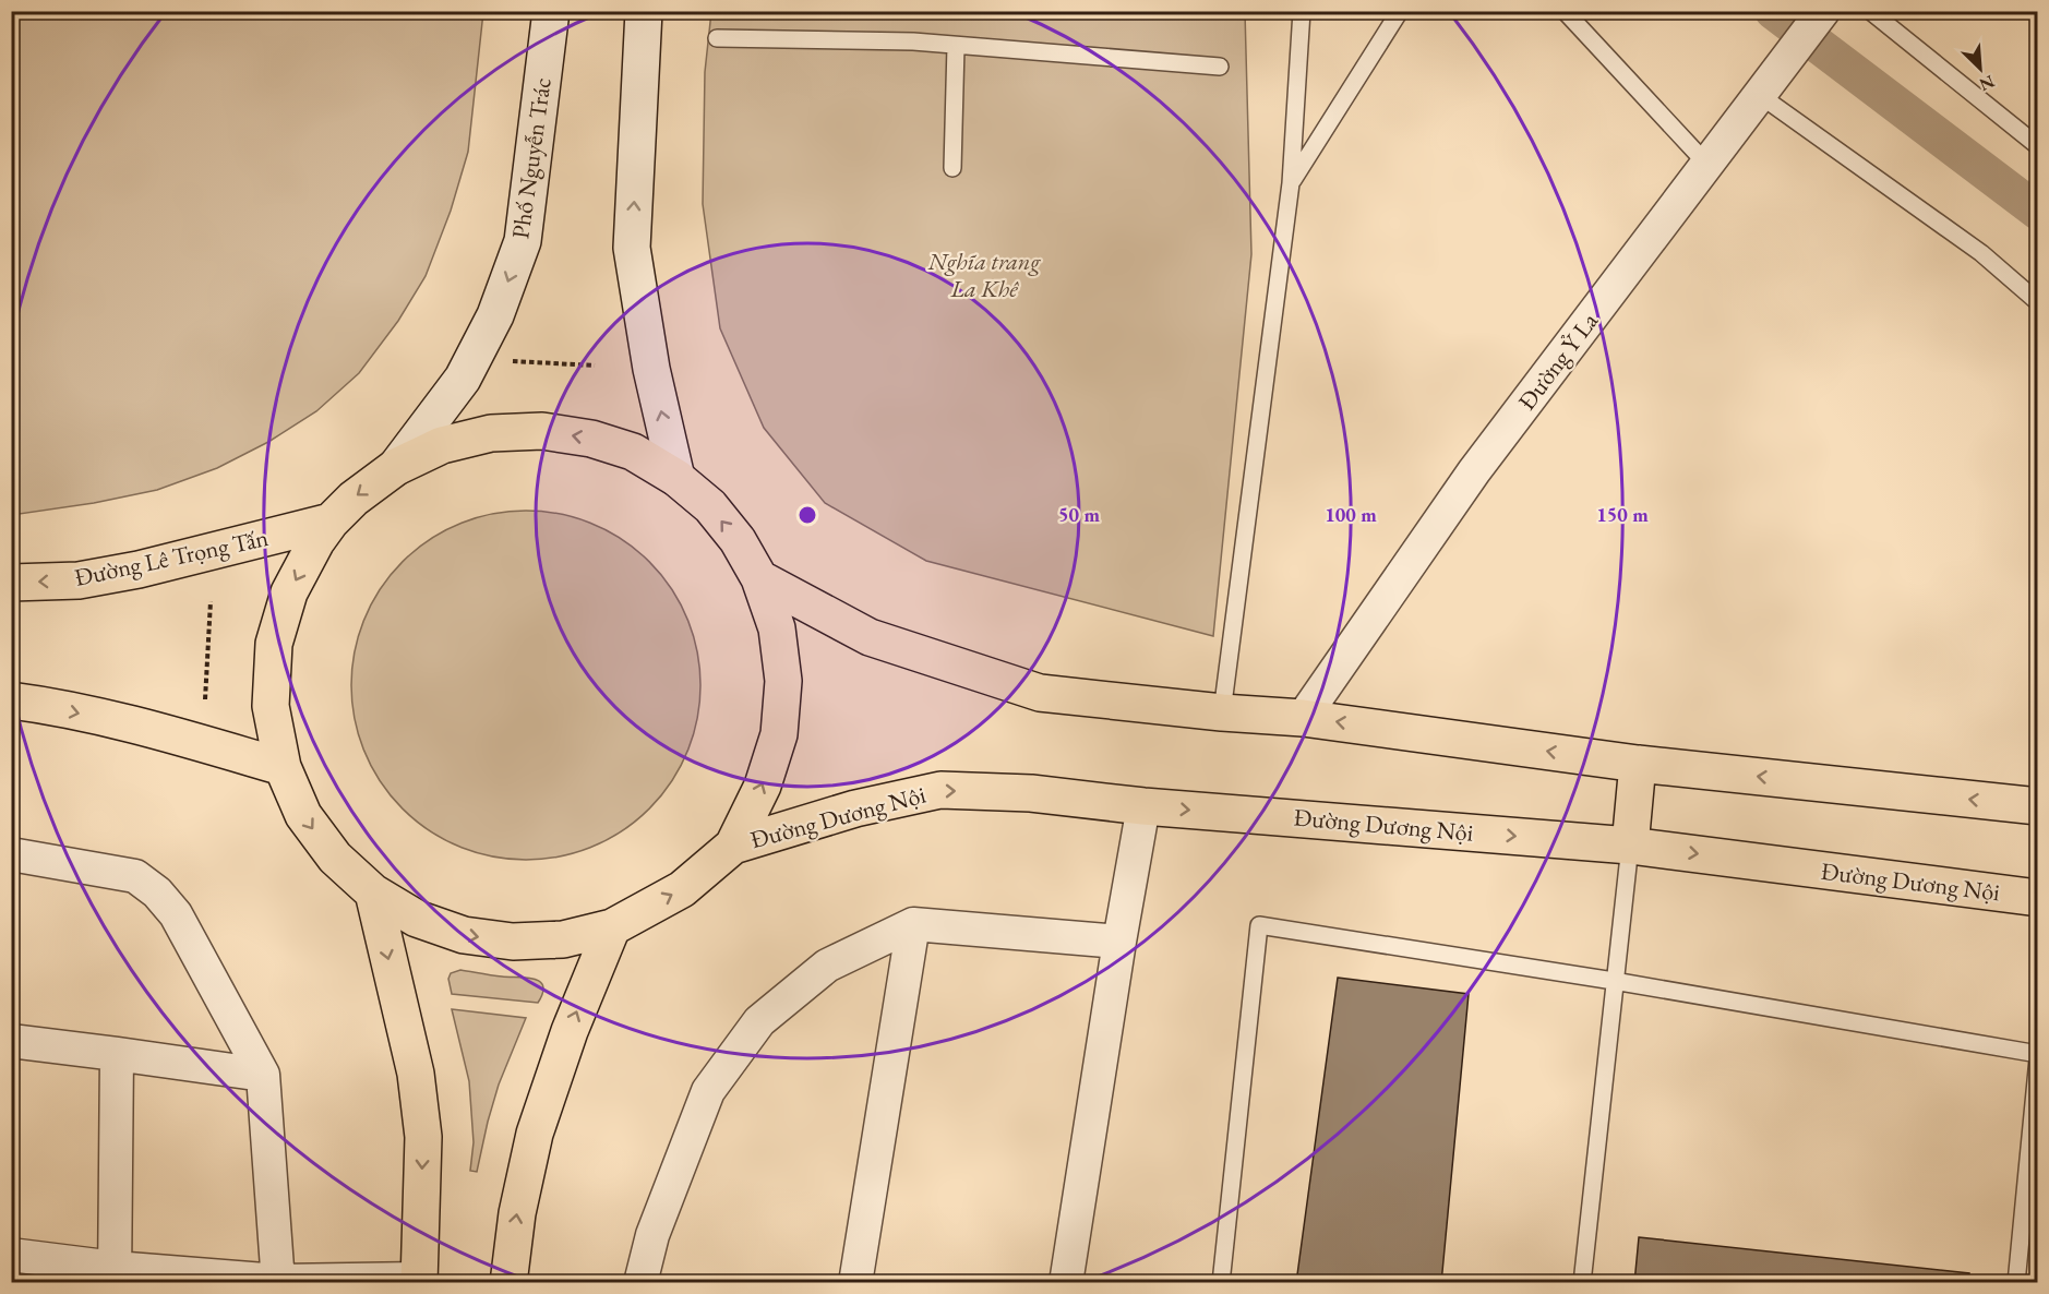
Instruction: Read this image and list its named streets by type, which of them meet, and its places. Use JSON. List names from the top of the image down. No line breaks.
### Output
{"streets":{"main road":["Phố Nguyễn Trác","Đường Lê Trọng Tấn","Đường Dương Nội"],"street":["Đường Ỷ La"]},"parks":["Nghĩa trang La Khê"],"north":"bottom right","rings":["50 m","100 m","150 m"]}
